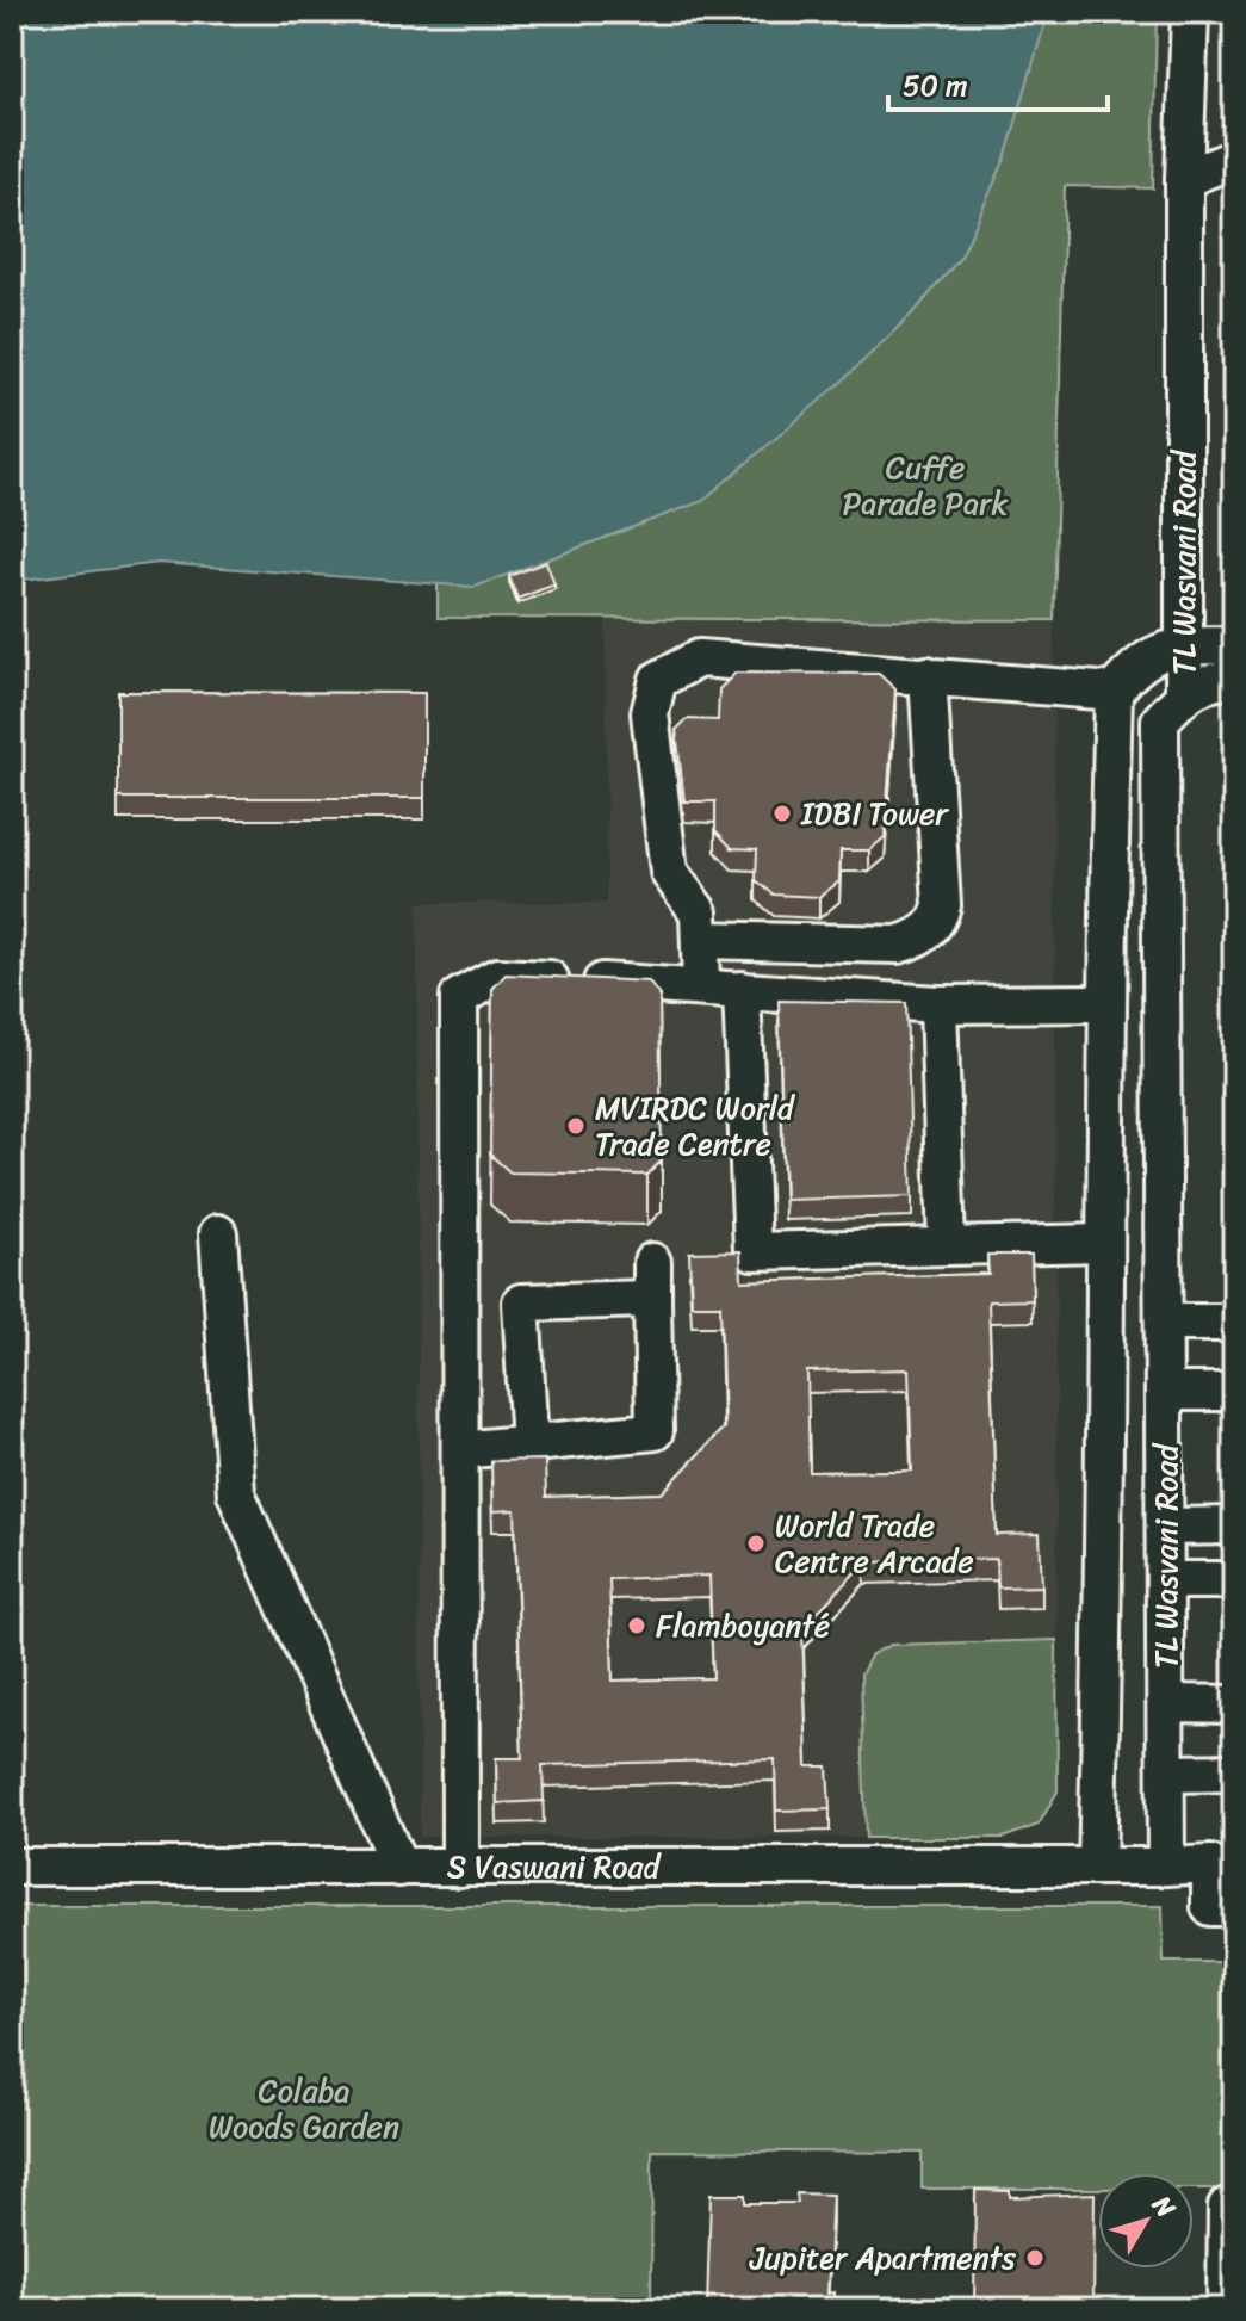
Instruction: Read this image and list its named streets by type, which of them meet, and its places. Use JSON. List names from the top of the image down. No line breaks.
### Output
{"streets":{"street":["TL Wasvani Road","S Vaswani Road"]},"crossings":[["TL Wasvani Road","S Vaswani Road"]],"parks":["Cuffe Parade Park","Colaba Woods Garden"],"places":["IDBI Tower","MVIRDC World Trade Centre","World Trade Centre Arcade","Flamboyanté","Jupiter Apartments"],"scale_bar":"50 m","north":"top right"}
